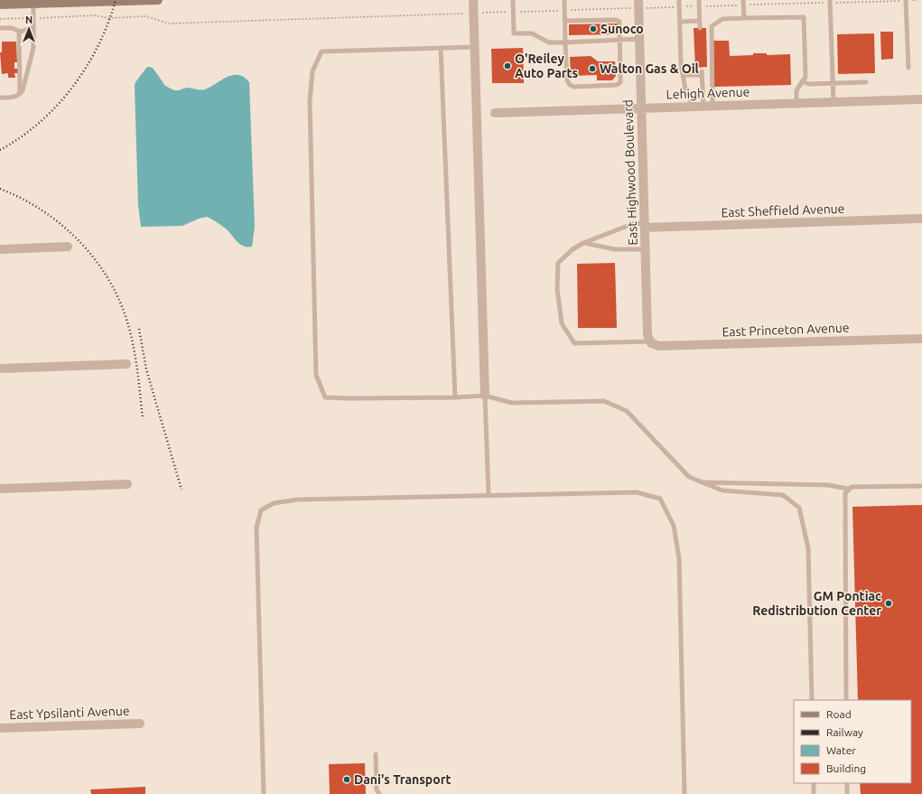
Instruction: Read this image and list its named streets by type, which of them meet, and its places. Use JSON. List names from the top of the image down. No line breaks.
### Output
{"streets":{"street":["Lehigh Avenue","East Highwood Boulevard","East Sheffield Avenue","East Princeton Avenue","East Ypsilanti Avenue"]},"crossings":[["Lehigh Avenue","East Highwood Boulevard"],["East Highwood Boulevard","East Sheffield Avenue"],["East Highwood Boulevard","East Princeton Avenue"]],"places":["Sunoco","O'Reiley Auto Parts","Walton Gas & Oil","GM Pontiac Redistribution Center","Dani's Transport"],"legend":["Road","Railway","Water","Building"],"north":"top"}
